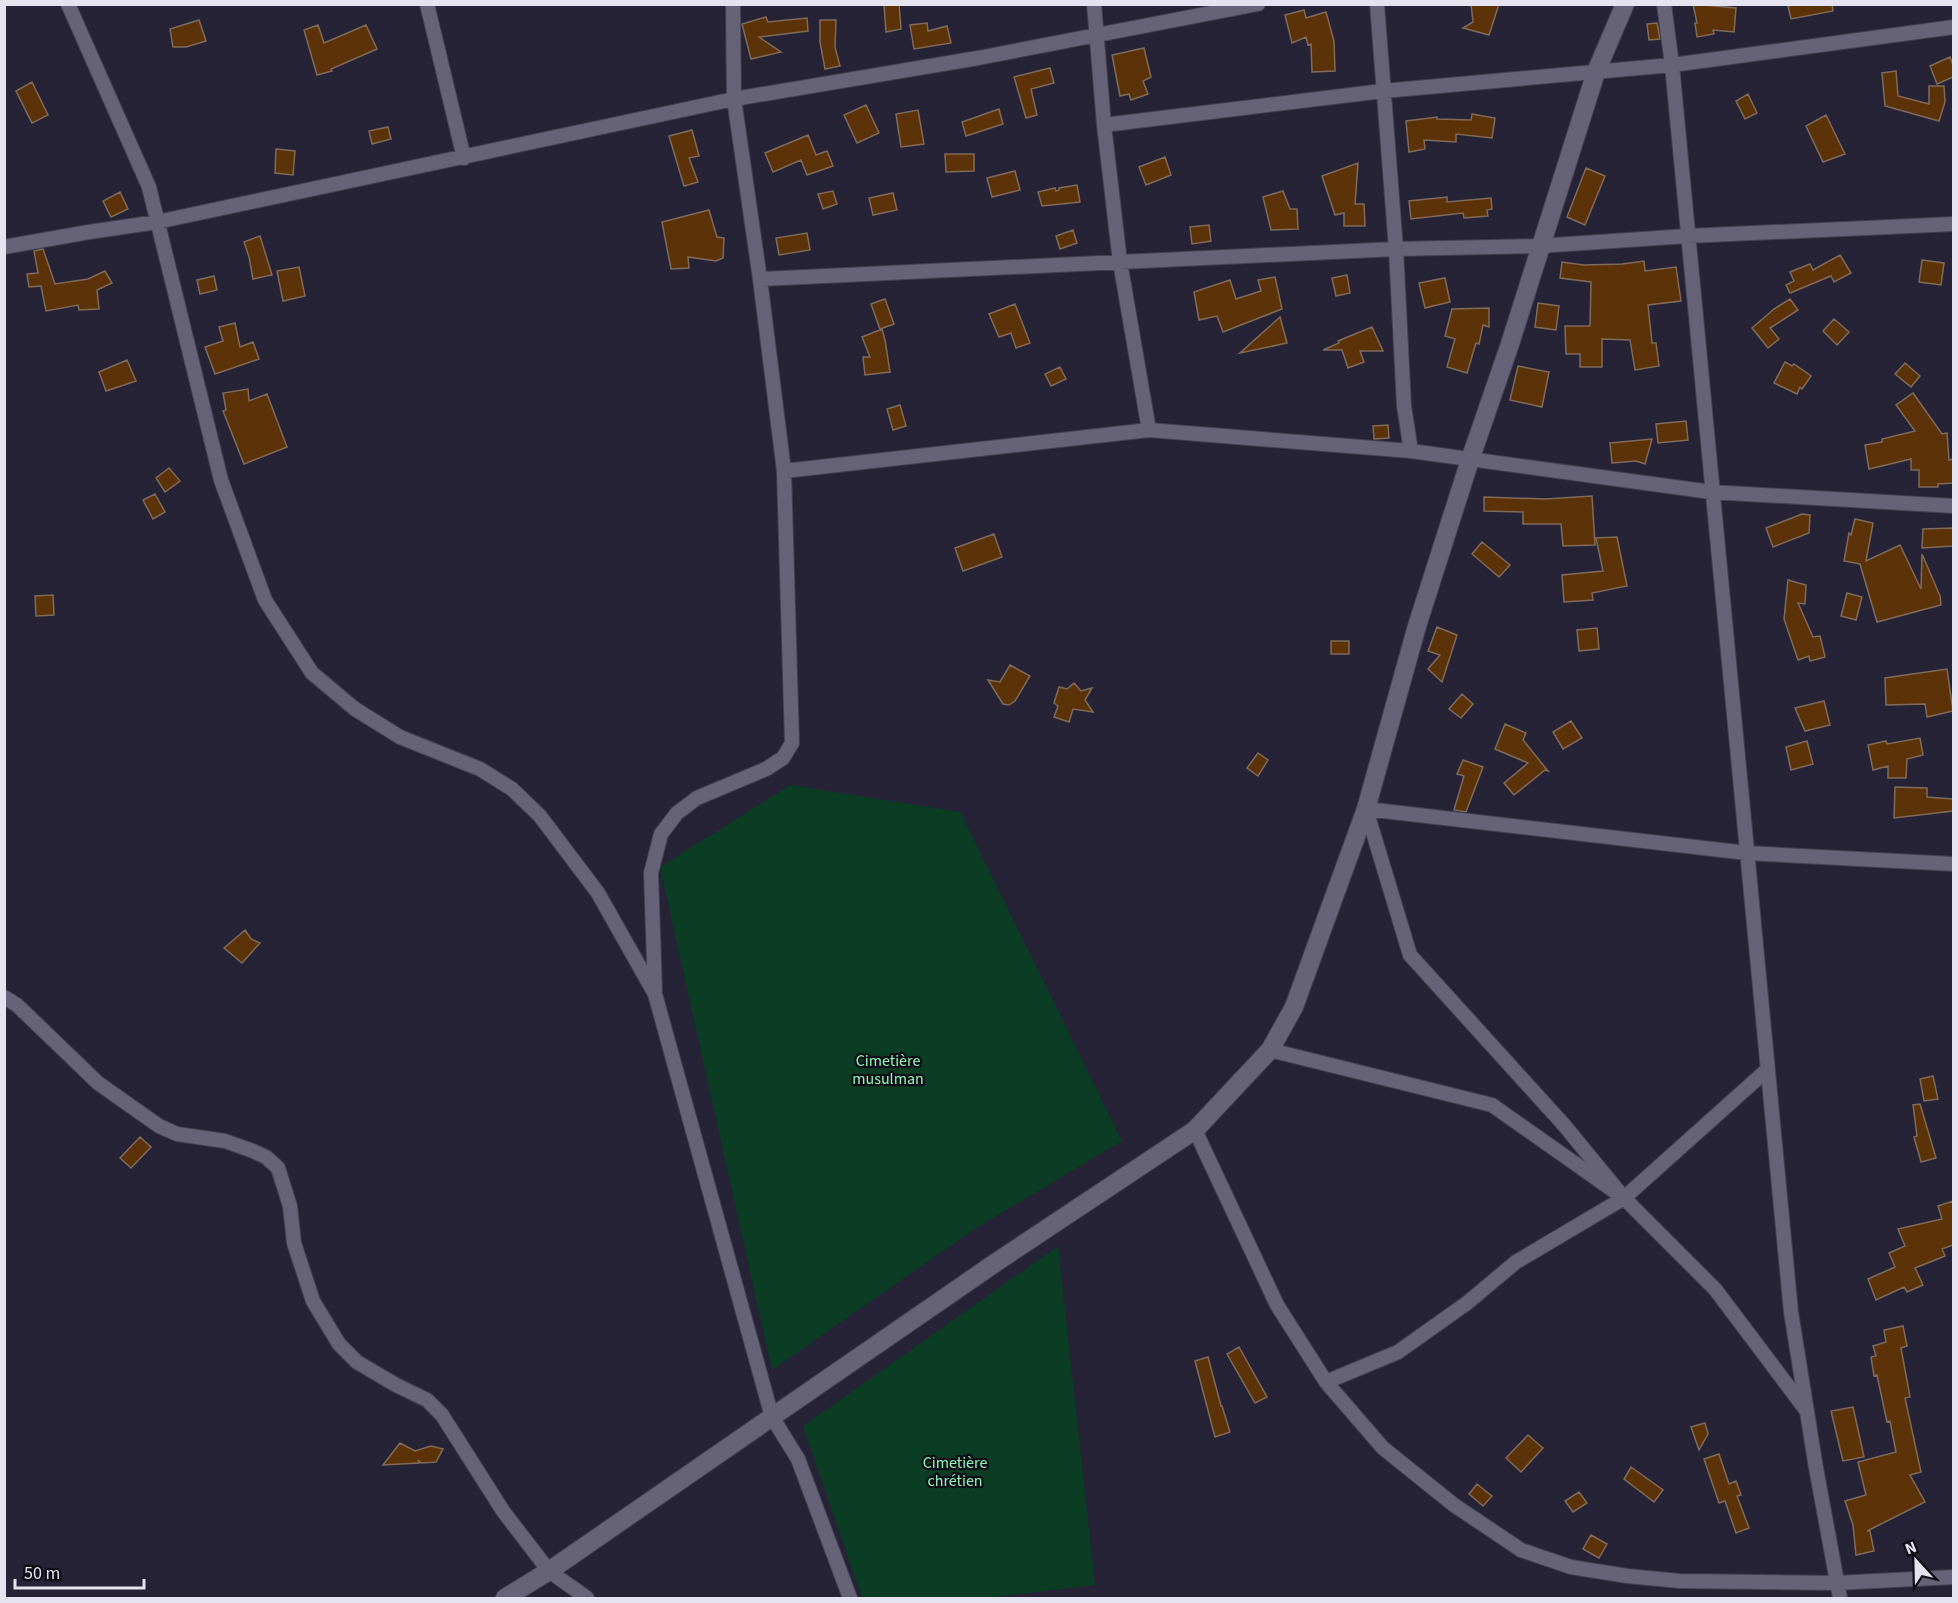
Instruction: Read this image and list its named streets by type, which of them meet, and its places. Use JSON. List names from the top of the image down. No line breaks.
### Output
{"parks":["Cimetière musulman","Cimetière chrétien"],"scale_bar":"50 m","north":"top"}
